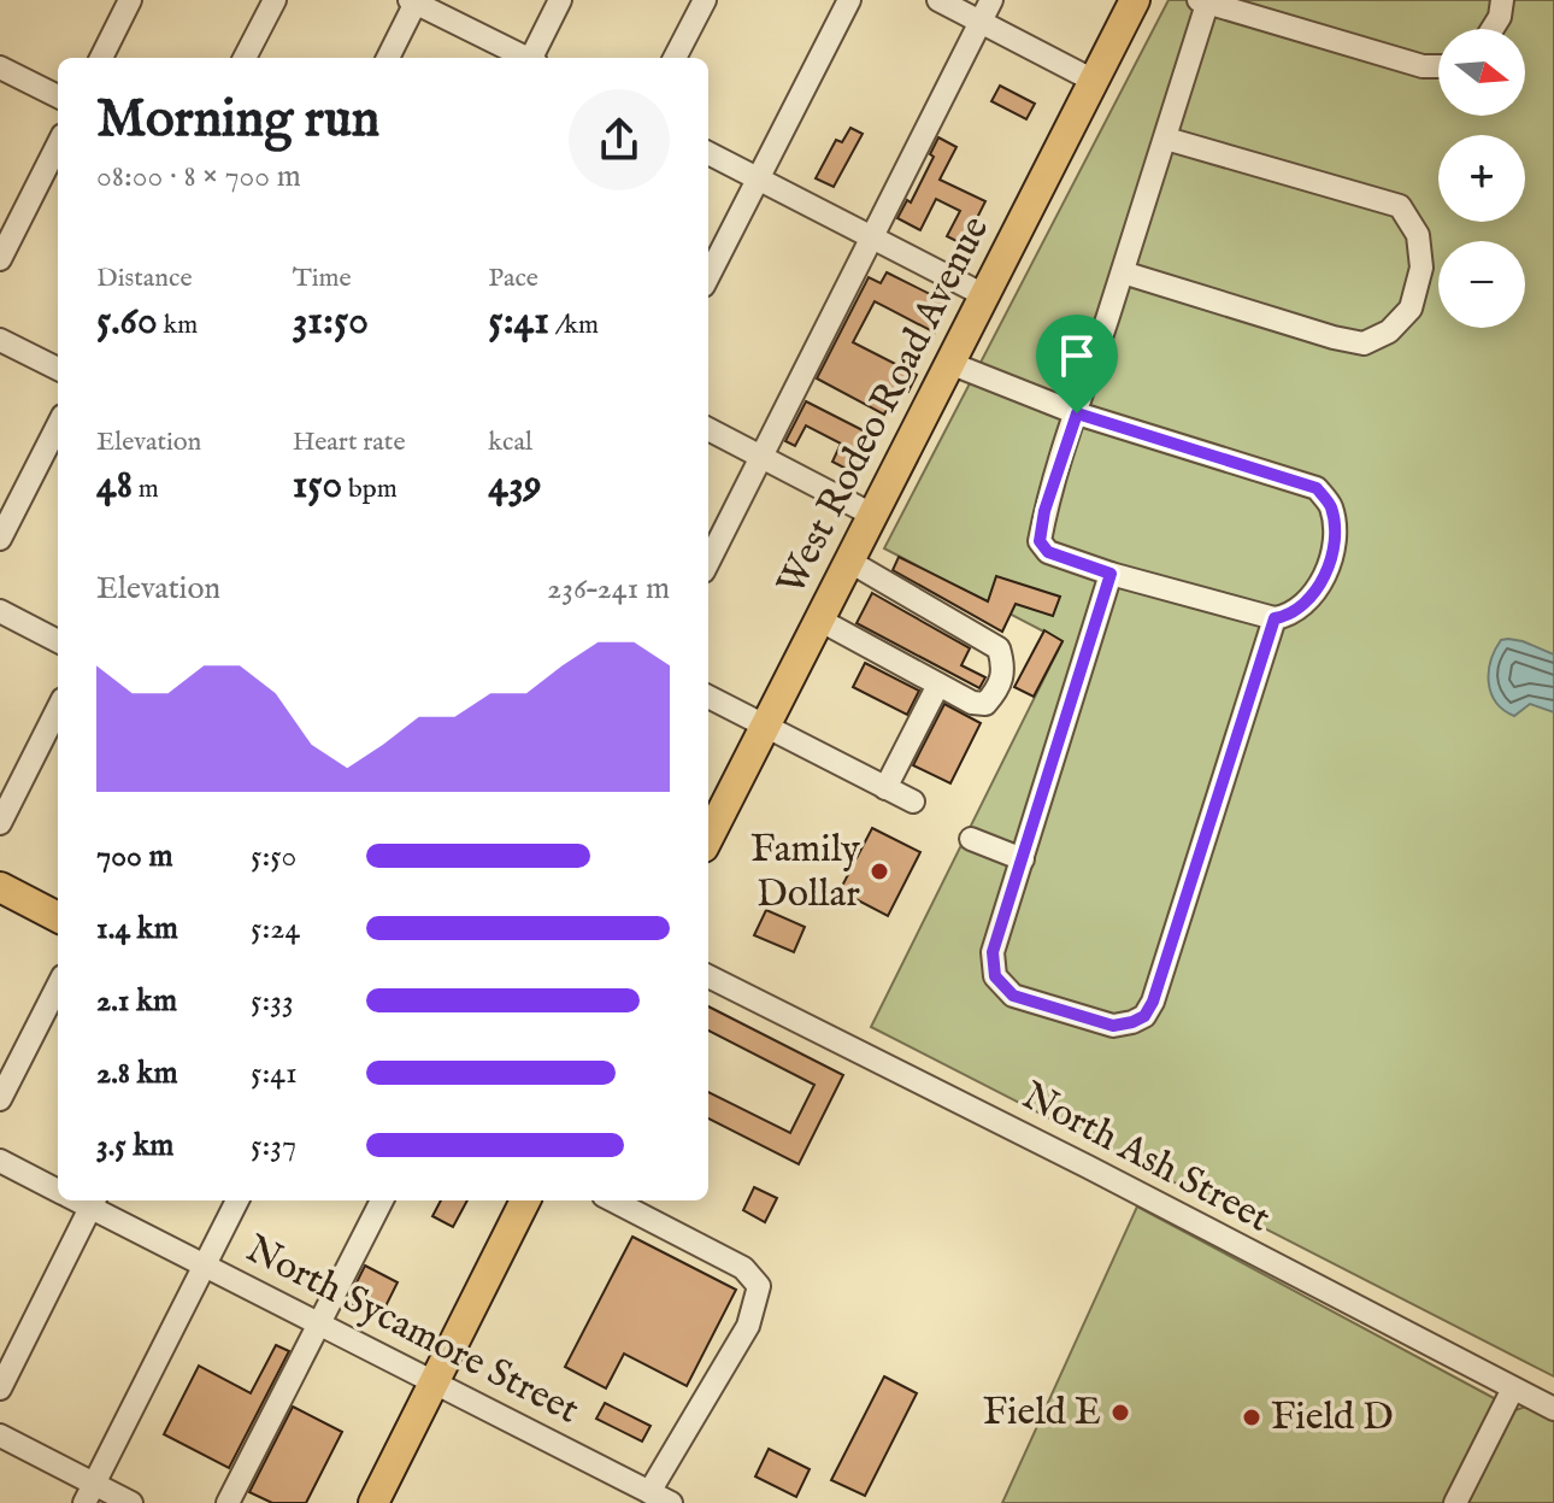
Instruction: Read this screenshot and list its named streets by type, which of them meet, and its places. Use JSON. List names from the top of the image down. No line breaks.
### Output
{"streets":{"main road":["West Rodeo Road Avenue"],"street":["North Ash Street","North Sycamore Street"]},"places":["Family Dollar","Field E","Field D"],"north":"right","page":{"map_buttons":["+","−"],"heading":["Morning run","08:00 · 8 × 700 m"],"stats":[["Distance","5.60 km"],["Time","31:50"],["Pace","5:41 /km"],["Elevation","48 m"],["Heart rate","150 bpm"],["kcal","439"]],"chart":["Elevation","236–241 m"],"list":[{"name":"700 m","note":"5:50"},{"name":"1.4 km","note":"5:24"},{"name":"2.1 km","note":"5:33"},{"name":"2.8 km","note":"5:41"},{"name":"3.5 km","note":"5:37"}]}}
